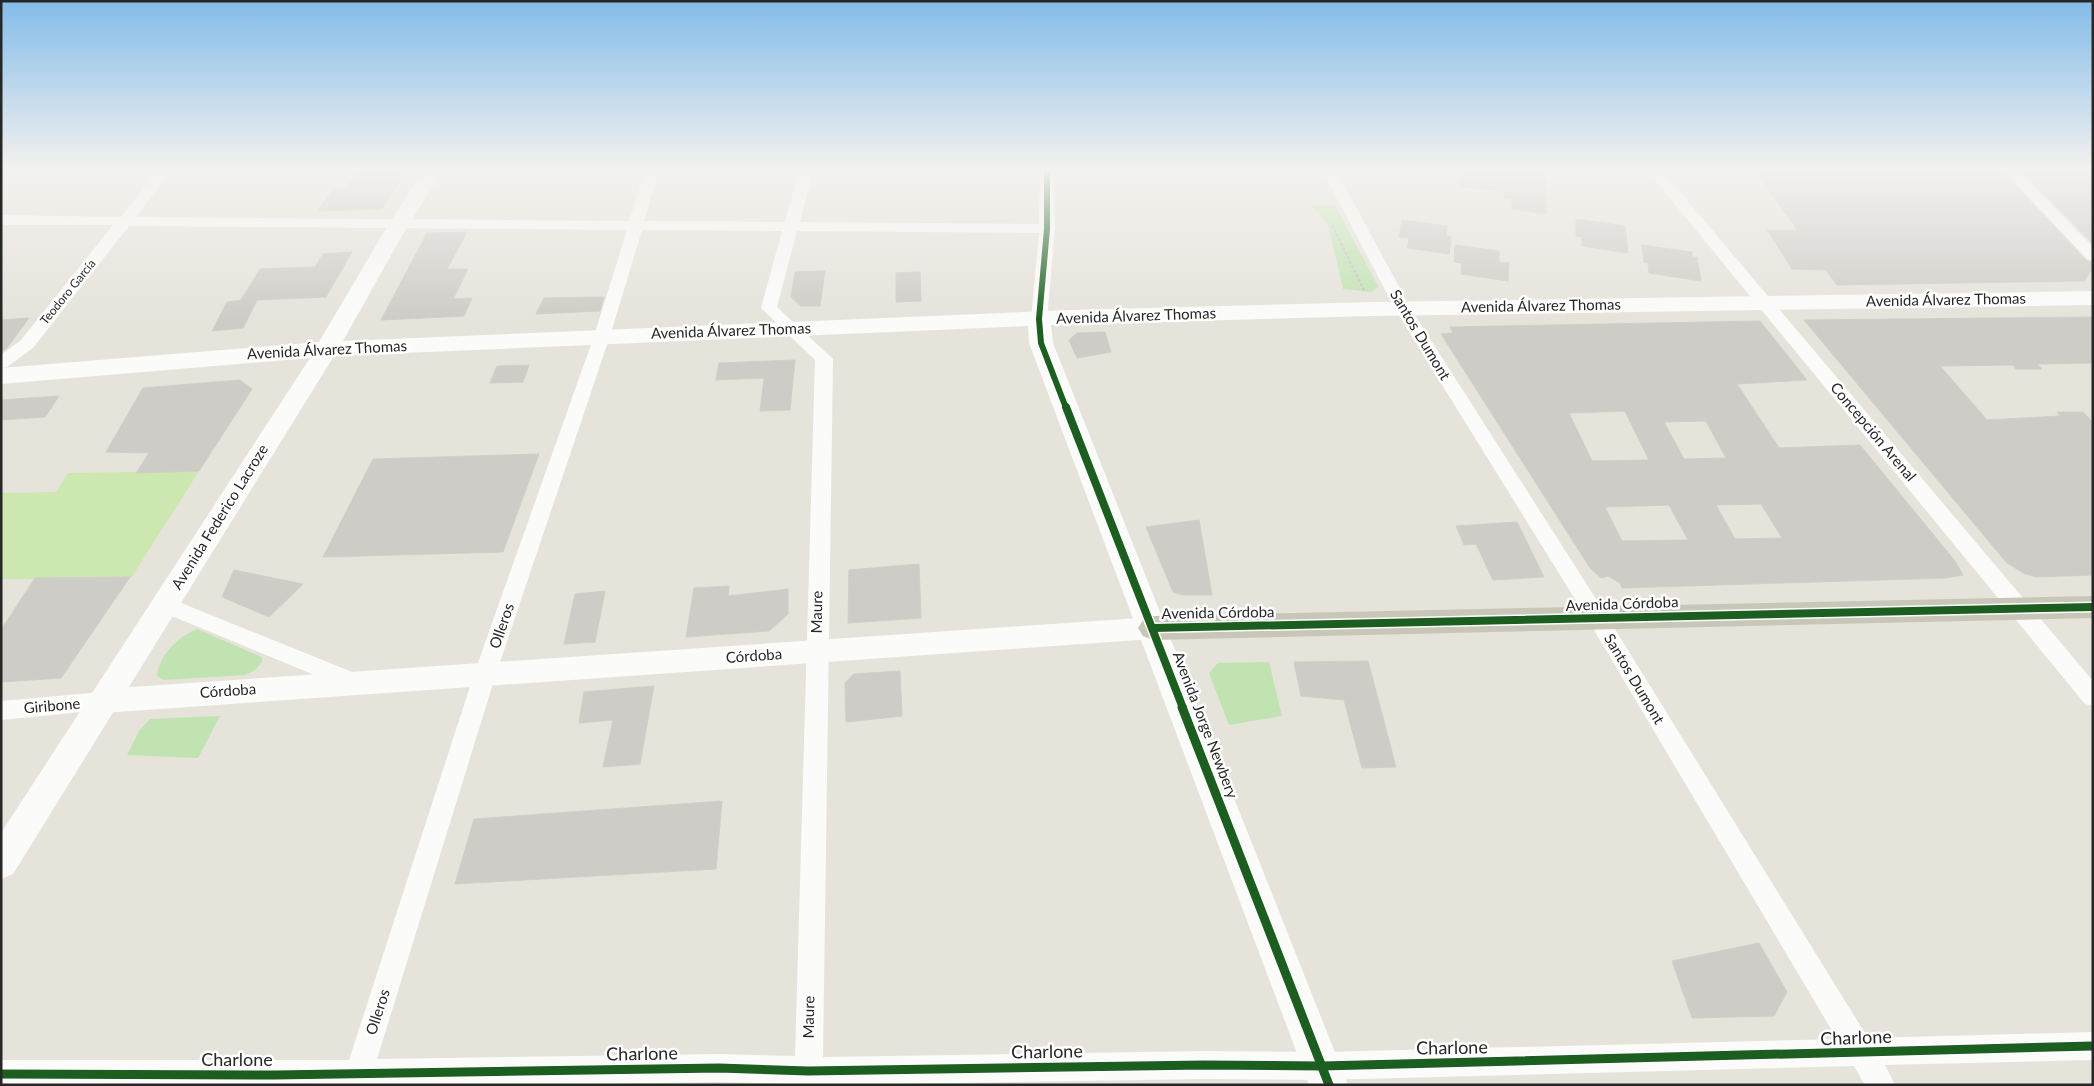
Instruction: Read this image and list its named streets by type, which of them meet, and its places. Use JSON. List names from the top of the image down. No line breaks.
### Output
{"streets":{"main road":["Avenida Álvarez Thomas","Avenida Federico Lacroze","Avenida Córdoba","Avenida Jorge Newbery"],"street":["Teodoro García","Santos Dumont","Concepción Arenal","Maure","Olleros","Córdoba","Giribone","Charlone"]},"crossings":[["Avenida Álvarez Thomas","Santos Dumont"],["Avenida Álvarez Thomas","Concepción Arenal"],["Avenida Álvarez Thomas","Avenida Federico Lacroze"],["Avenida Álvarez Thomas","Maure"],["Avenida Álvarez Thomas","Olleros"],["Avenida Álvarez Thomas","Avenida Jorge Newbery"],["Santos Dumont","Avenida Córdoba"],["Santos Dumont","Charlone"],["Concepción Arenal","Avenida Córdoba"],["Avenida Federico Lacroze","Córdoba"],["Avenida Federico Lacroze","Giribone"],["Avenida Córdoba","Córdoba"],["Avenida Córdoba","Avenida Jorge Newbery"],["Maure","Córdoba"],["Maure","Charlone"],["Olleros","Córdoba"],["Olleros","Charlone"],["Córdoba","Giribone"],["Córdoba","Avenida Jorge Newbery"],["Avenida Jorge Newbery","Charlone"]]}
